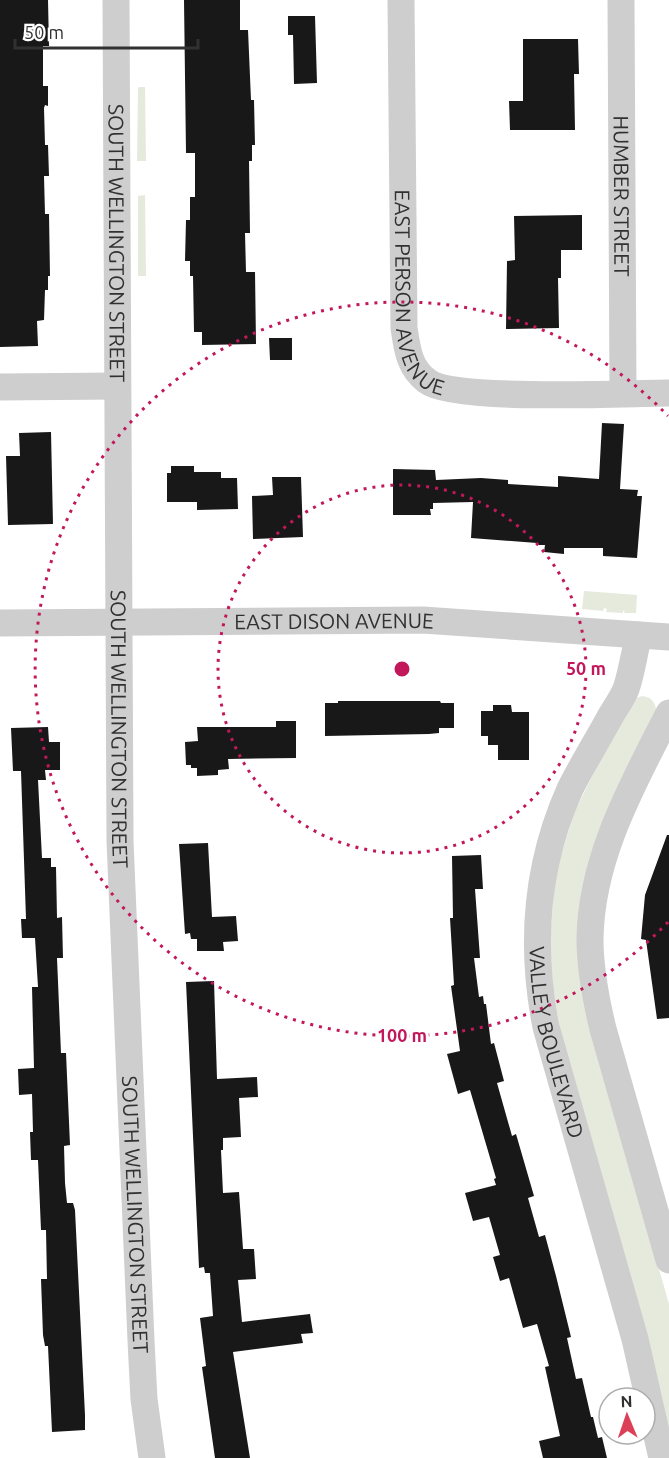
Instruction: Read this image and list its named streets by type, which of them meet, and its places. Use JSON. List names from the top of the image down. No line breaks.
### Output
{"streets":{"street":["HUMBER STREET","SOUTH WELLINGTON STREET","EAST PERSON AVENUE","EAST DISON AVENUE","VALLEY BOULEVARD"]},"crossings":[["HUMBER STREET","EAST PERSON AVENUE"],["SOUTH WELLINGTON STREET","EAST DISON AVENUE"],["EAST DISON AVENUE","VALLEY BOULEVARD"]],"scale_bar":"50 m","north":"top","rings":["50 m","100 m"]}
